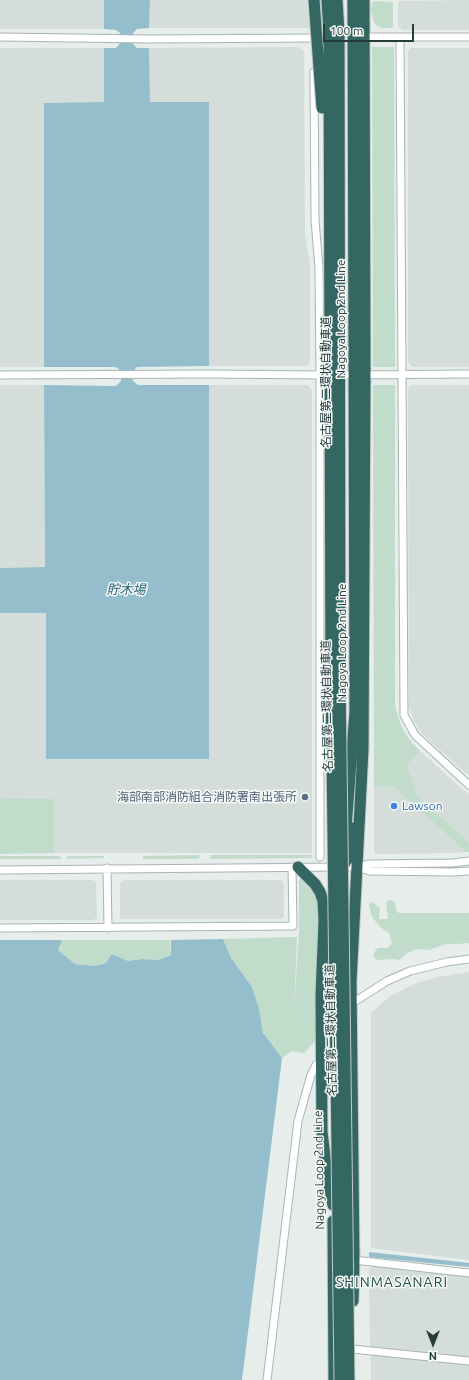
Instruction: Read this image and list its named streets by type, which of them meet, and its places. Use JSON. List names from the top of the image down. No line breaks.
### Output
{"streets":{"highway":["Nagoya Loop 2nd Line","名古屋第二環状自動車道"]},"districts":["SHINMASANARI"],"water":["貯木場"],"places":["海部南部消防組合消防署南出張所","Lawson"],"scale_bar":"100 m","north":"bottom"}
